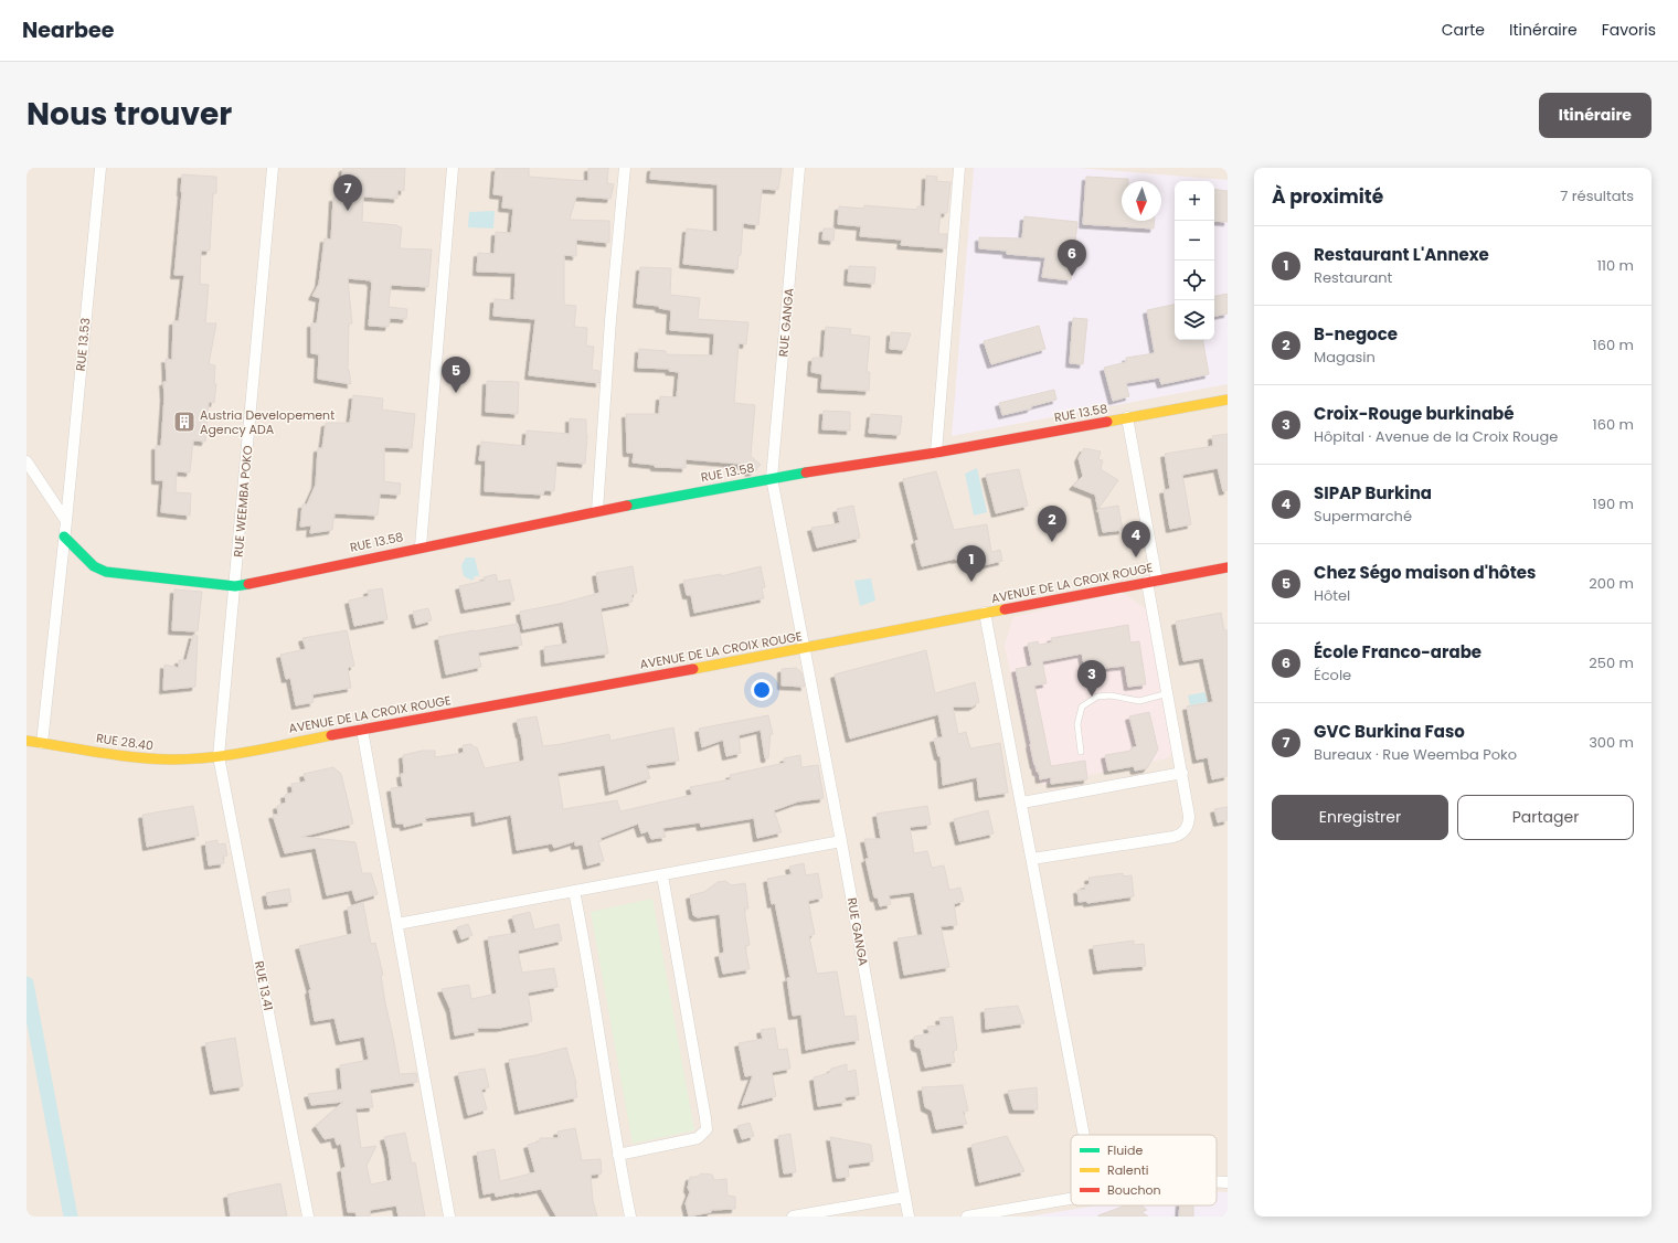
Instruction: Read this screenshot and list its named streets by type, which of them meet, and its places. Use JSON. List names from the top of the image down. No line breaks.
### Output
{"streets":{"street":["RUE GANGA","RUE 13.53","RUE 13.58","RUE WEEMBA POKO","AVENUE DE LA CROIX ROUGE","RUE 28.40","RUE 13.41"]},"crossings":[["RUE GANGA","RUE 13.58"],["RUE GANGA","AVENUE DE LA CROIX ROUGE"],["RUE 13.53","RUE 28.40"],["RUE 13.58","RUE WEEMBA POKO"],["RUE WEEMBA POKO","AVENUE DE LA CROIX ROUGE"],["RUE WEEMBA POKO","RUE 28.40"],["RUE WEEMBA POKO","RUE 13.41"],["AVENUE DE LA CROIX ROUGE","RUE 28.40"],["AVENUE DE LA CROIX ROUGE","RUE 13.41"],["RUE 28.40","RUE 13.41"]],"places":{"building":["Austria Developement Agency ADA"]},"legend":["Fluide","Ralenti","Bouchon"],"north":"bottom","page":{"header":"Nearbee","nav":["Carte","Itinéraire","Favoris"],"title":"Nous trouver","buttons":["Itinéraire",["Enregistrer","Partager"]],"heading":["À proximité","7 résultats"],"pins":["7","6","5","2","4","1","3"],"map_buttons":["+","−"],"list":[{"mark":"1","name":"Restaurant L'Annexe","note":"Restaurant","value":"110 m"},{"mark":"2","name":"B-negoce","note":"Magasin","value":"160 m"},{"mark":"3","name":"Croix-Rouge burkinabé","note":"Hôpital · Avenue de la Croix Rouge","value":"160 m"},{"mark":"4","name":"SIPAP Burkina","note":"Supermarché","value":"190 m"},{"mark":"5","name":"Chez Ségo maison d'hôtes","note":"Hôtel","value":"200 m"},{"mark":"6","name":"École Franco-arabe","note":"École","value":"250 m"},{"mark":"7","name":"GVC Burkina Faso","note":"Bureaux · Rue Weemba Poko","value":"300 m"}]}}
